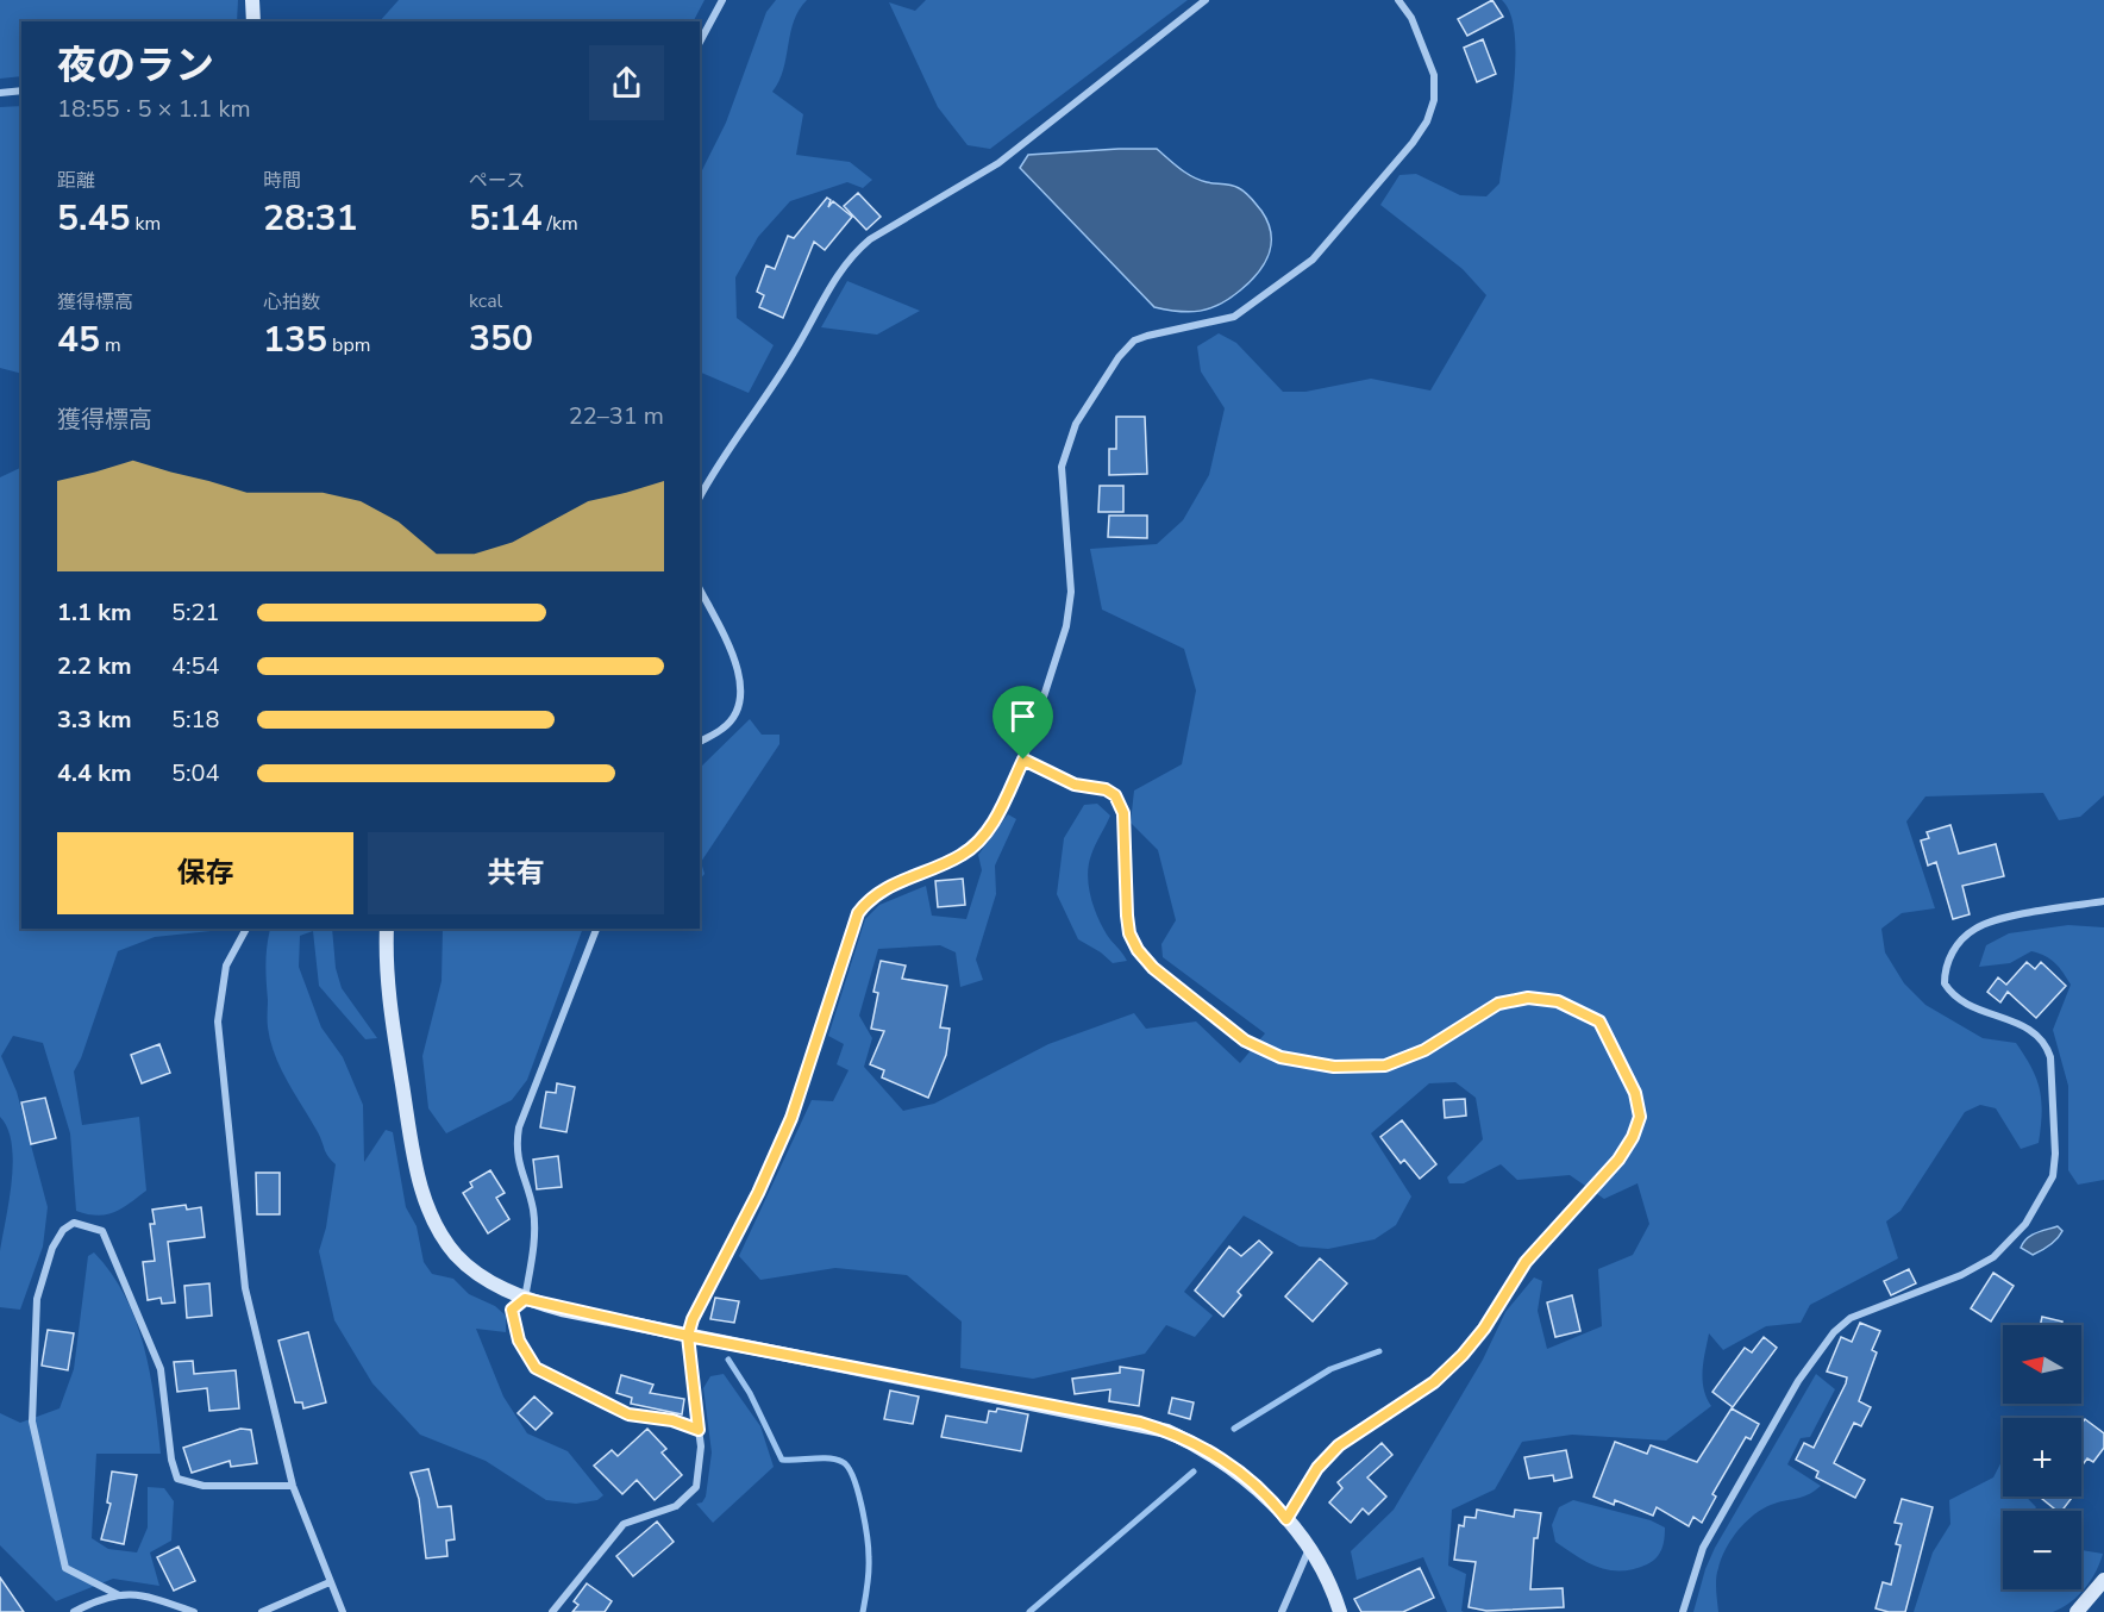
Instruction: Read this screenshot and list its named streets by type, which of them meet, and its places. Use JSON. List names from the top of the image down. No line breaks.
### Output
{"north":"left","page":{"heading":["夜のラン","18:55 · 5 × 1.1 km"],"stats":[["距離","5.45 km"],["時間","28:31"],["ペース","5:14 /km"],["獲得標高","45 m"],["心拍数","135 bpm"],["kcal","350"]],"chart":["獲得標高","22–31 m"],"list":[{"name":"1.1 km","note":"5:21"},{"name":"2.2 km","note":"4:54"},{"name":"3.3 km","note":"5:18"},{"name":"4.4 km","note":"5:04"}],"buttons":["保存","共有"],"map_buttons":["+","−"]}}
